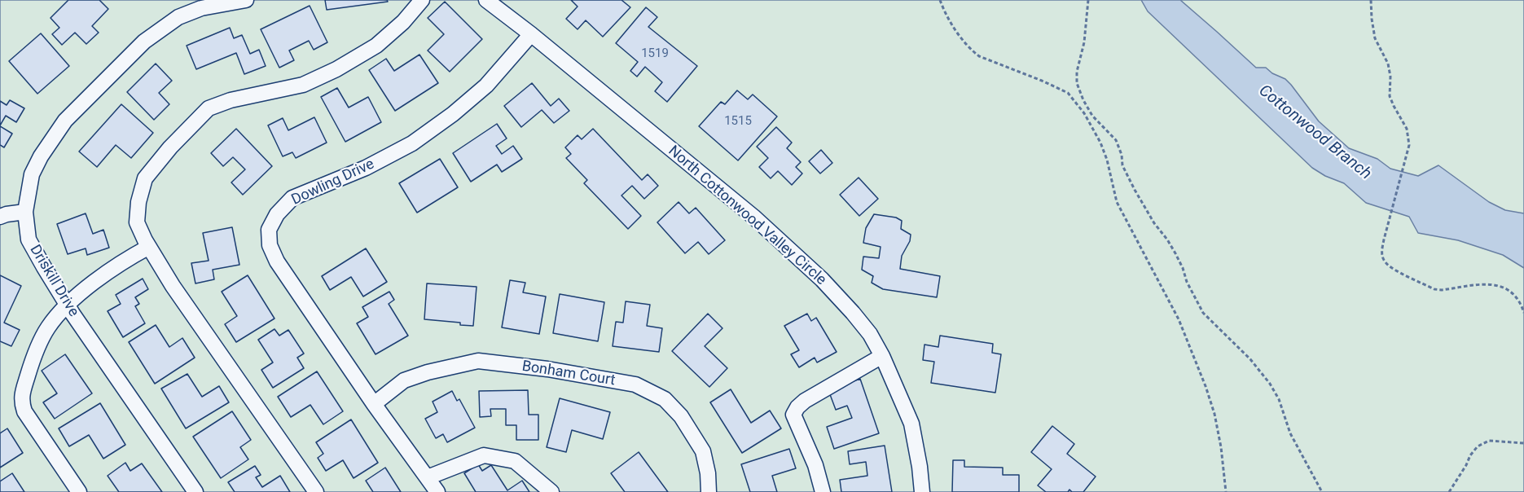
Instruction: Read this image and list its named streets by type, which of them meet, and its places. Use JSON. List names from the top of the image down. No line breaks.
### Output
{"streets":{"street":["Dowling Drive","North Cottonwood Valley Circle","Driskill Drive","Bonham Court"]},"crossings":[["Dowling Drive","North Cottonwood Valley Circle"],["Dowling Drive","Bonham Court"]],"water":["Cottonwood Branch"],"house_numbers":["1519","1515"]}
